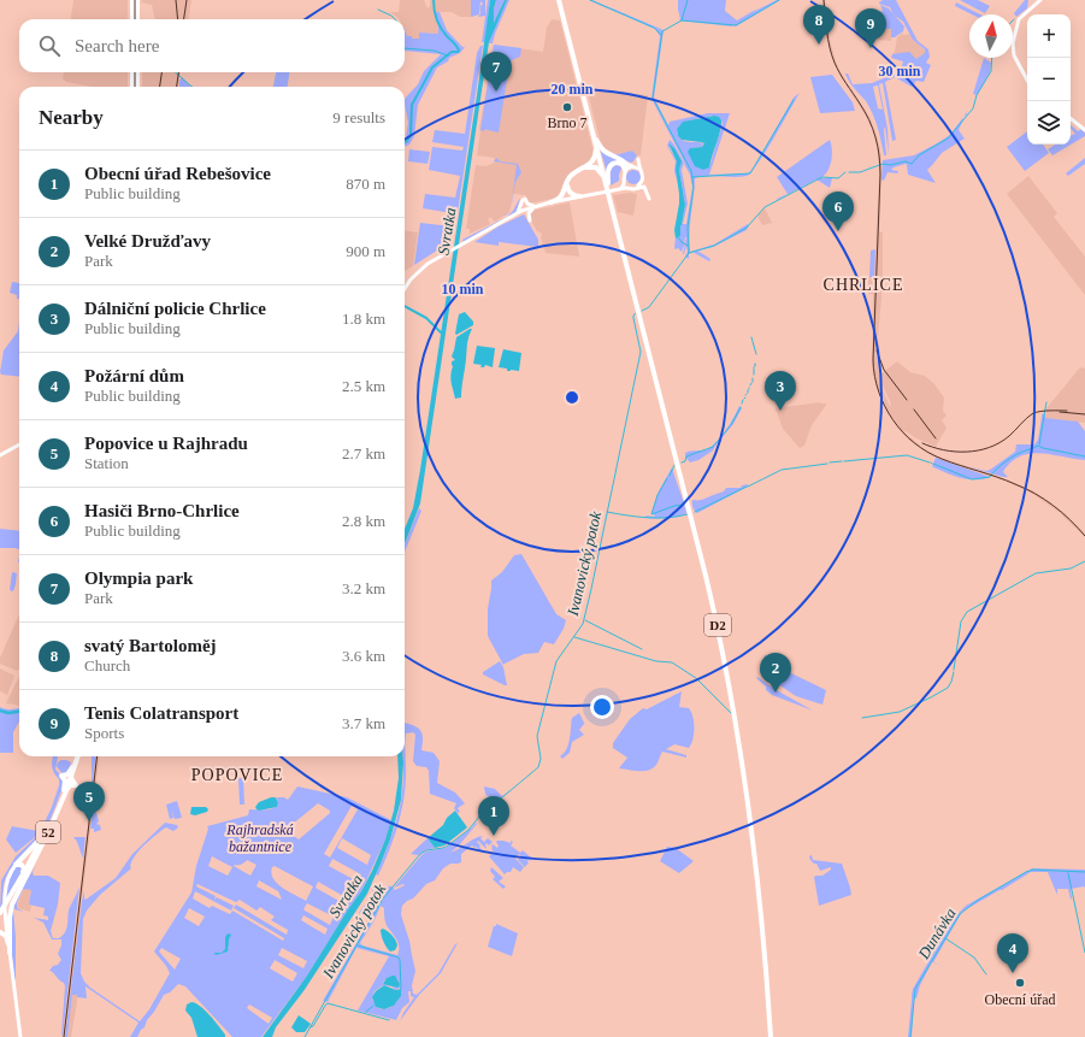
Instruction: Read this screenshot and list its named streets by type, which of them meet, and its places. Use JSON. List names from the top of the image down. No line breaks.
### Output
{"streets":{"highway":["D2","52"]},"districts":["CHRLICE","POPOVICE"],"water":["Svratka","Ivanovický potok","Dunávka"],"parks":["Rajhradská bažantnice"],"places":["Brno 7","Obecní úřad"],"north":"top","page":{"pins":["8","9","7","6","3","2","5","1","4"],"map_buttons":["+","−"],"search":"Search here","heading":["Nearby","9 results"],"list":[{"mark":"1","name":"Obecní úřad Rebešovice","note":"Public building","value":"870 m"},{"mark":"2","name":"Velké Družďavy","note":"Park","value":"900 m"},{"mark":"3","name":"Dálniční policie Chrlice","note":"Public building","value":"1.8 km"},{"mark":"4","name":"Požární dům","note":"Public building","value":"2.5 km"},{"mark":"5","name":"Popovice u Rajhradu","note":"Station","value":"2.7 km"},{"mark":"6","name":"Hasiči Brno-Chrlice","note":"Public building","value":"2.8 km"},{"mark":"7","name":"Olympia park","note":"Park","value":"3.2 km"},{"mark":"8","name":"svatý Bartoloměj","note":"Church","value":"3.6 km"},{"mark":"9","name":"Tenis Colatransport","note":"Sports","value":"3.7 km"}]},"rings":["30 min","20 min","10 min"]}
